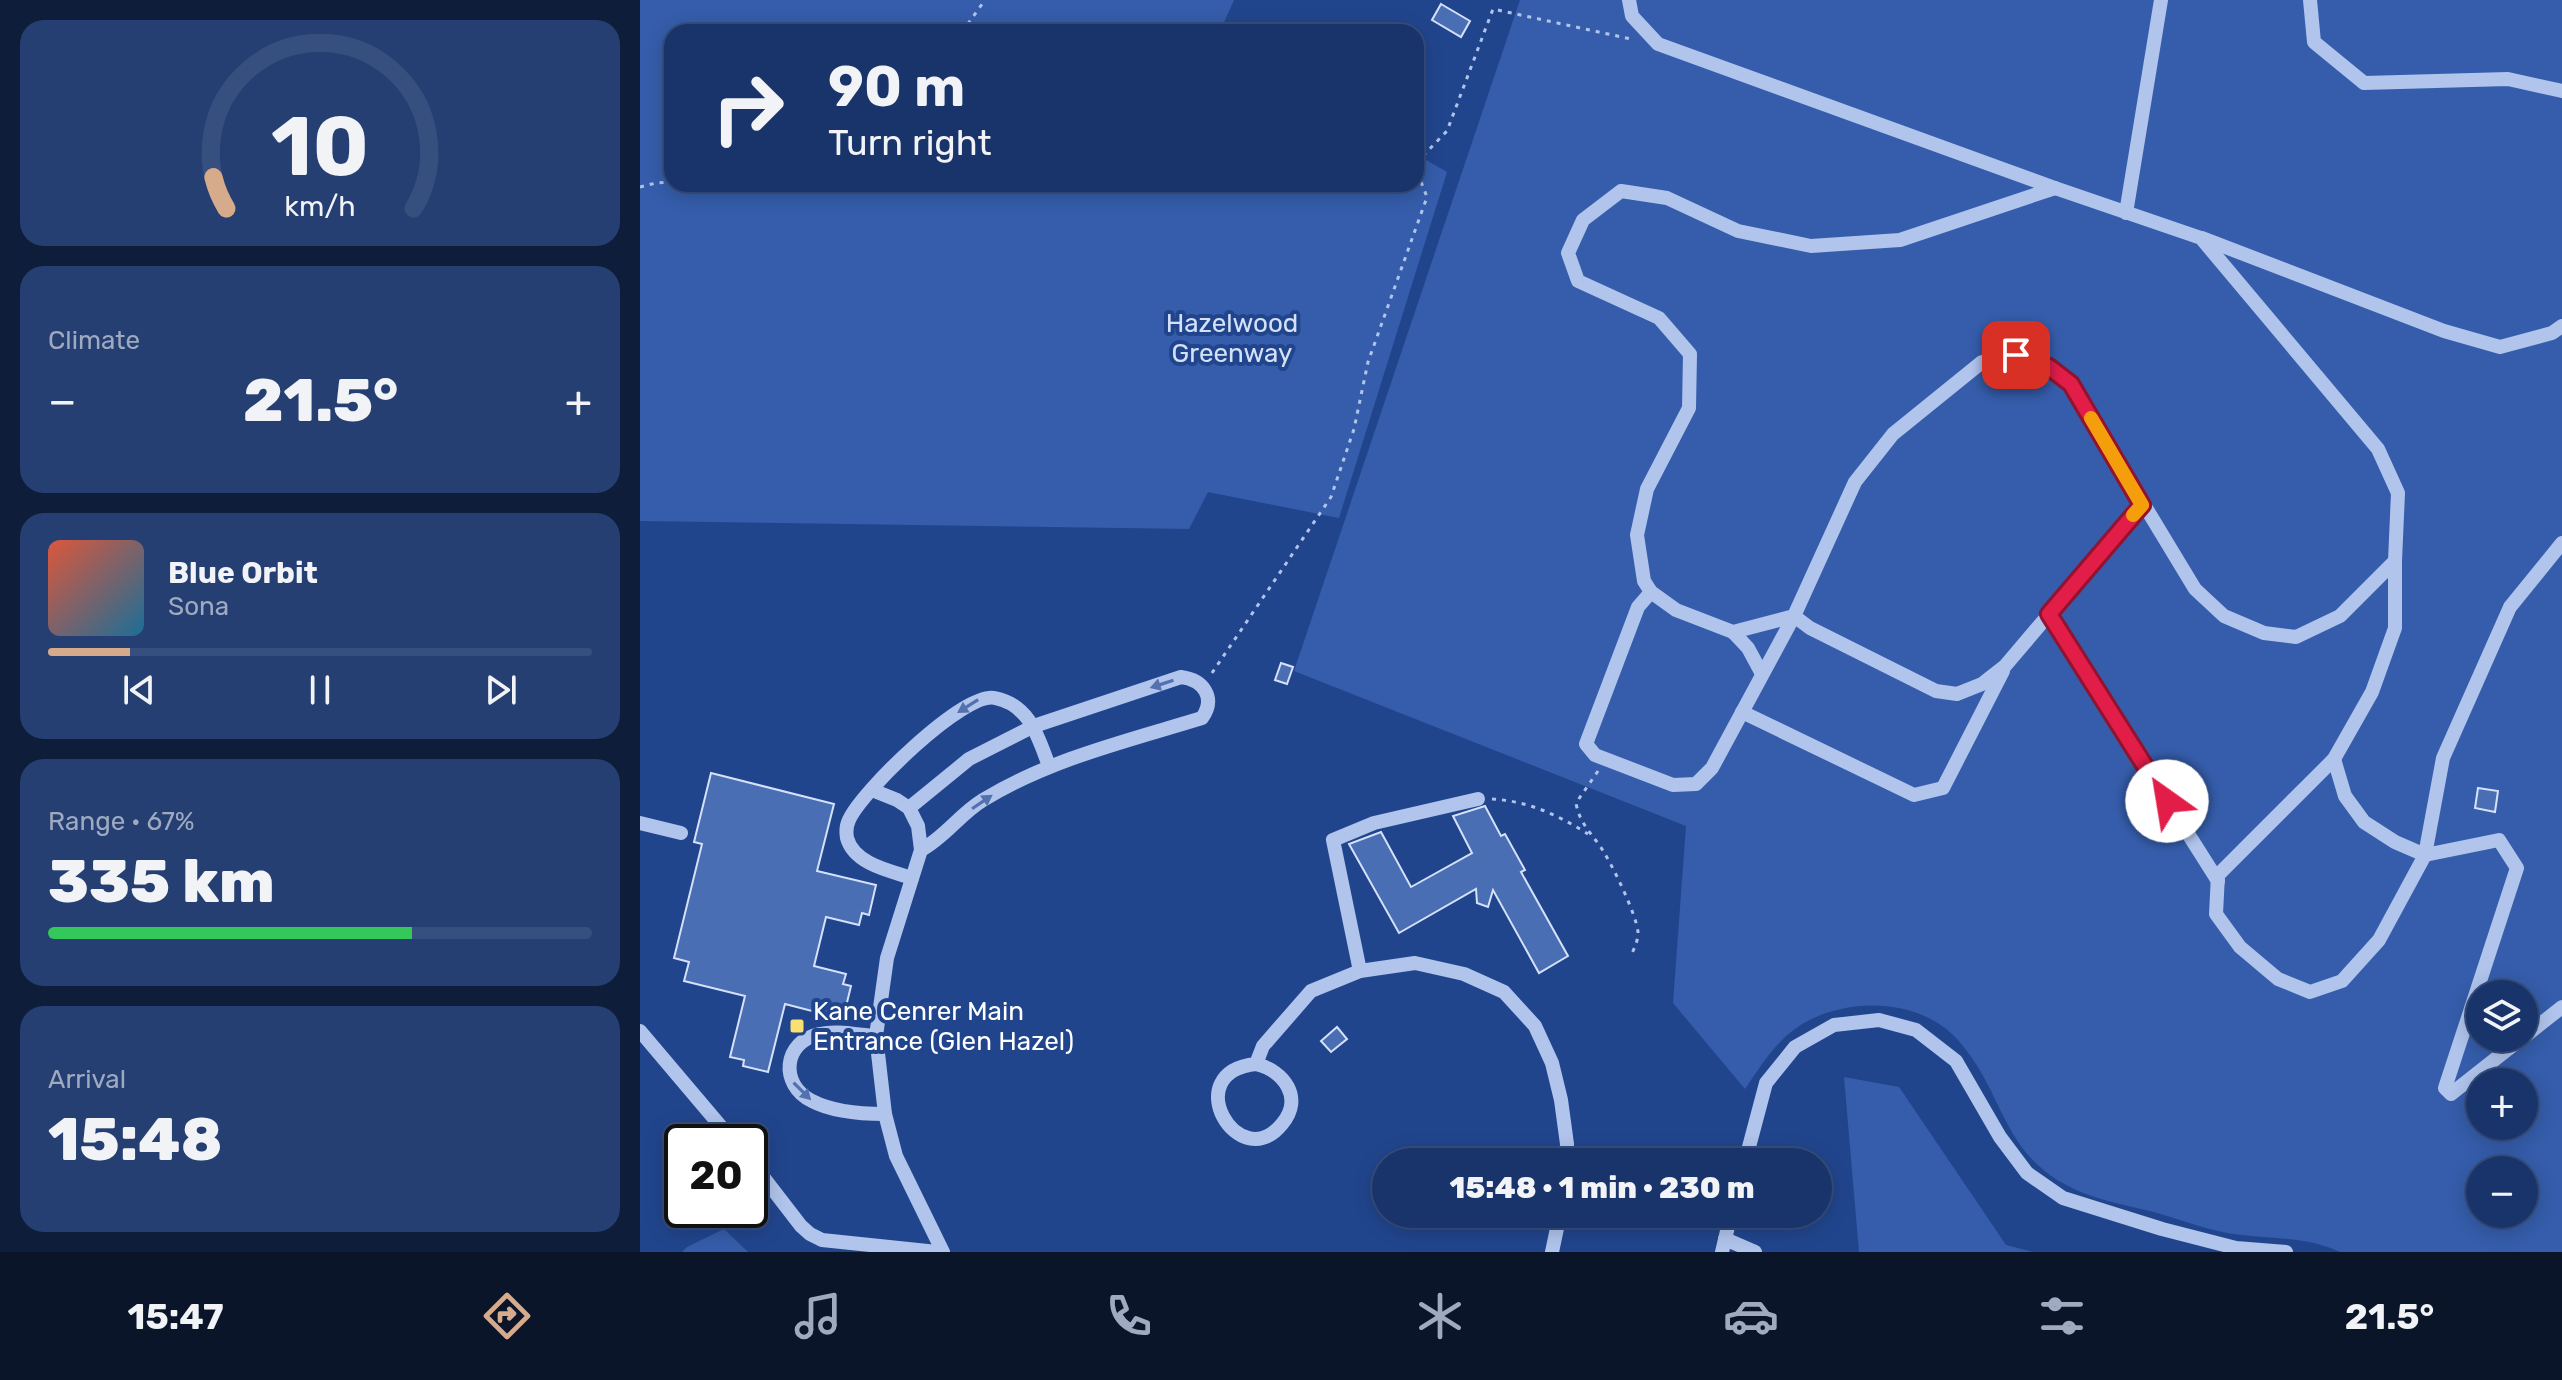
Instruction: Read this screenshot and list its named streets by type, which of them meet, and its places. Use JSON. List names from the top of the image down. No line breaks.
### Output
{"parks":["Hazelwood Greenway"],"places":{"transit":["Kane Cenrer Main Entrance (Glen Hazel)"]},"page":{"turn":["90 m","Turn right"],"tile":["Climate",["Range · 67%","335 km"],["Arrival","15:48"]],"heat":["−","21.5°","+"],"song":["Blue Orbit","Sona"],"map_buttons":["+","−"],"limit":"20","trip":"15:48 · 1 min · 230 m","tabs":["15:47","21.5°"],"gauge":["10","km/h"]}}
